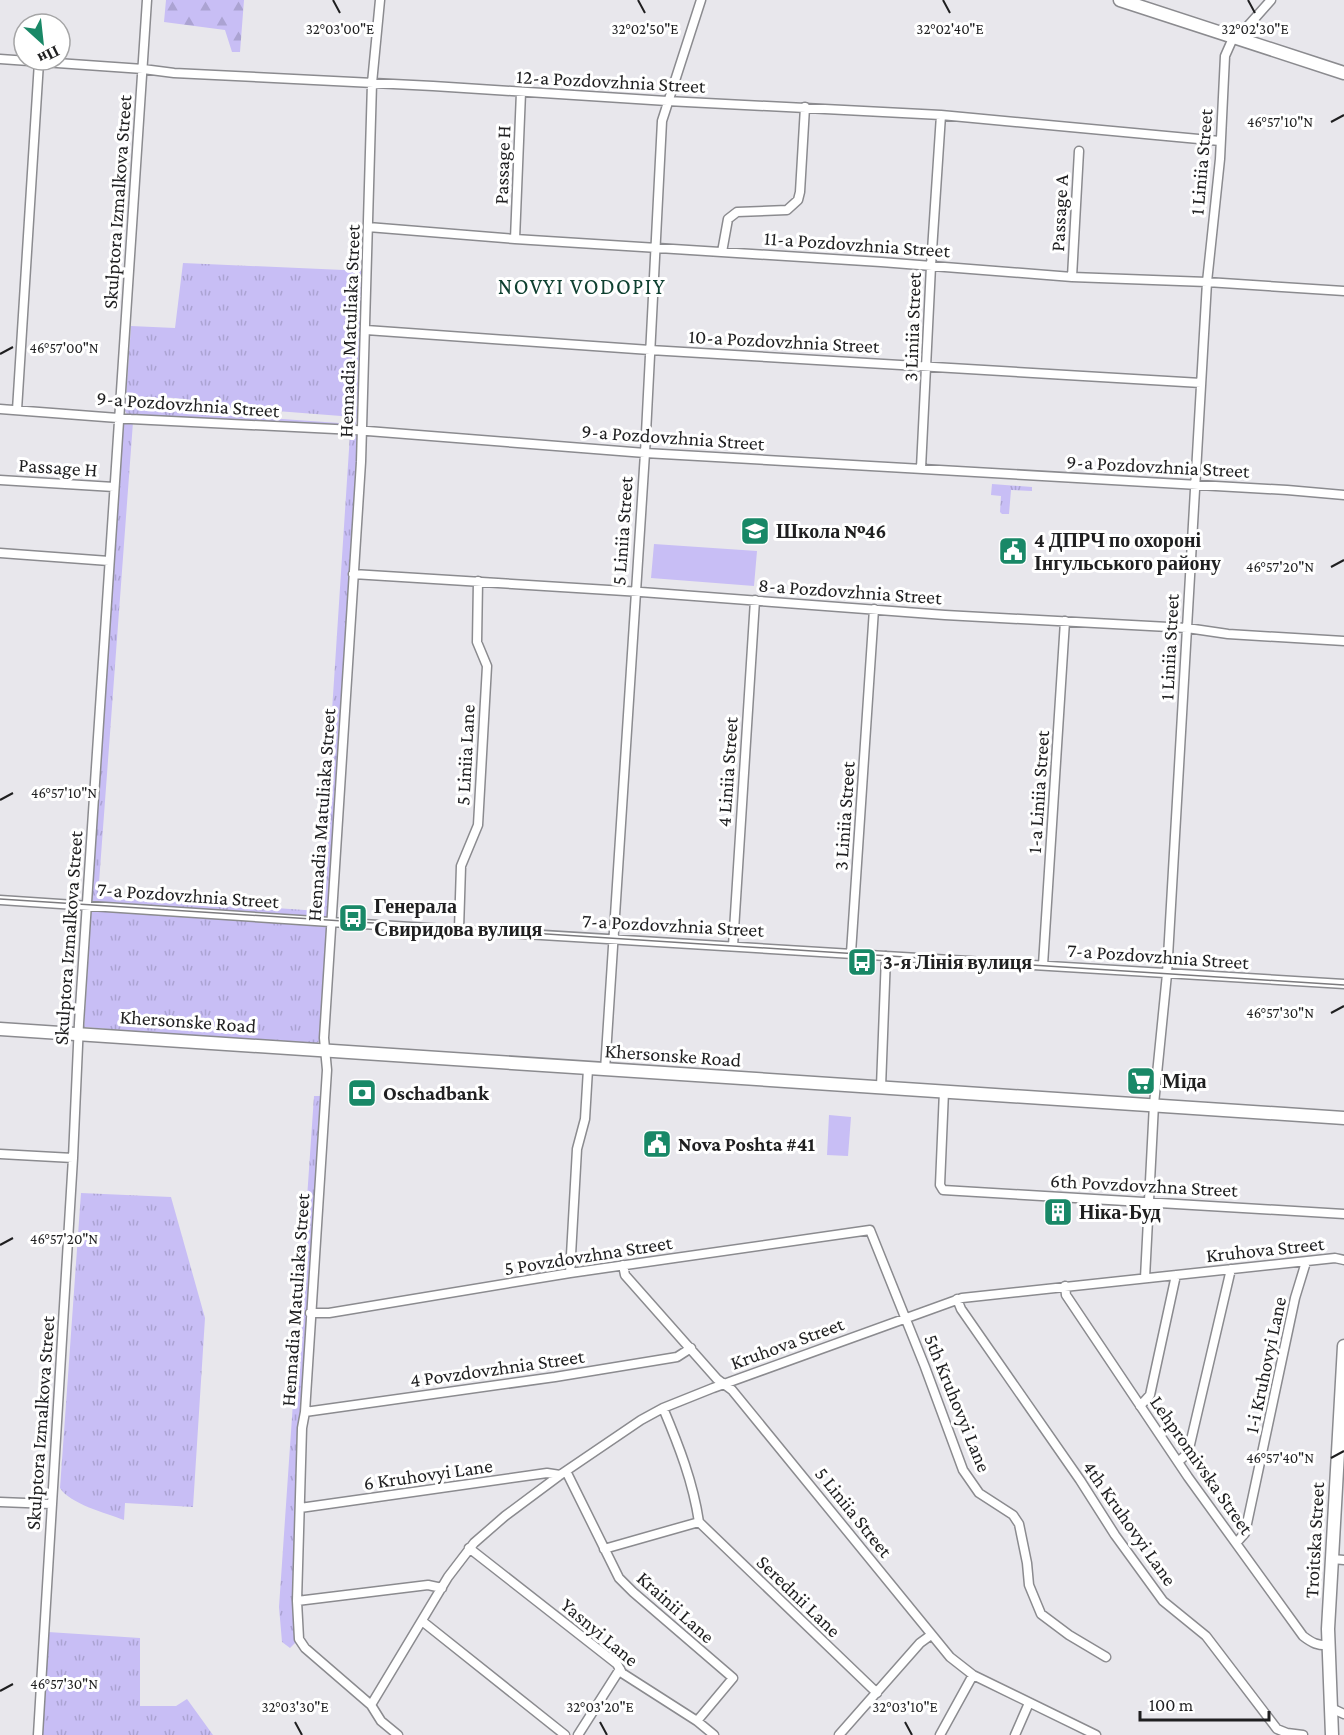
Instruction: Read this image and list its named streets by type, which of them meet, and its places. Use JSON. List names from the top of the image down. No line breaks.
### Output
{"streets":{"main road":["Khersonske Road","Troitska Street"],"street":["12-a Pozdovzhnia Street","1 Liniia Street","Passage H","Skulptora Izmalkova Street","Passage A","11-a Pozdovzhnia Street","3 Liniia Street","Hennadia Matuliaka Street","10-a Pozdovzhnia Street","9-a Pozdovzhnia Street","5 Liniia Street","8-a Pozdovzhnia Street","5 Liniia Lane","4 Liniia Street","1-a Liniia Street","7-a Pozdovzhnia Street","6th Povzdovzhna Street","Kruhova Street","5 Povzdovzhna Street","1-i Kruhovyi Lane","4 Povzdovzhnia Street","5th Kruhovyi Lane","Lehpromivska Street","6 Kruhovyi Lane","4th Kruhovyi Lane","Serednii Lane","Krainii Lane","Yasnyi Lane"]},"crossings":[["12-a Pozdovzhnia Street","1 Liniia Street"],["12-a Pozdovzhnia Street","Passage H"],["12-a Pozdovzhnia Street","Skulptora Izmalkova Street"],["12-a Pozdovzhnia Street","3 Liniia Street"],["12-a Pozdovzhnia Street","Hennadia Matuliaka Street"],["12-a Pozdovzhnia Street","5 Liniia Street"],["1 Liniia Street","11-a Pozdovzhnia Street"],["1 Liniia Street","10-a Pozdovzhnia Street"],["1 Liniia Street","9-a Pozdovzhnia Street"],["1 Liniia Street","8-a Pozdovzhnia Street"],["1 Liniia Street","7-a Pozdovzhnia Street"],["1 Liniia Street","Khersonske Road"],["1 Liniia Street","6th Povzdovzhna Street"],["1 Liniia Street","Kruhova Street"],["Passage H","Skulptora Izmalkova Street"],["Passage H","11-a Pozdovzhnia Street"],["Skulptora Izmalkova Street","9-a Pozdovzhnia Street"],["Skulptora Izmalkova Street","7-a Pozdovzhnia Street"],["Skulptora Izmalkova Street","Khersonske Road"],["Passage A","11-a Pozdovzhnia Street"],["11-a Pozdovzhnia Street","3 Liniia Street"],["11-a Pozdovzhnia Street","Hennadia Matuliaka Street"],["11-a Pozdovzhnia Street","5 Liniia Street"],["3 Liniia Street","10-a Pozdovzhnia Street"],["3 Liniia Street","9-a Pozdovzhnia Street"],["3 Liniia Street","8-a Pozdovzhnia Street"],["3 Liniia Street","7-a Pozdovzhnia Street"],["Hennadia Matuliaka Street","10-a Pozdovzhnia Street"],["Hennadia Matuliaka Street","9-a Pozdovzhnia Street"],["Hennadia Matuliaka Street","8-a Pozdovzhnia Street"],["Hennadia Matuliaka Street","7-a Pozdovzhnia Street"],["Hennadia Matuliaka Street","Khersonske Road"],["Hennadia Matuliaka Street","Kruhova Street"],["Hennadia Matuliaka Street","5 Povzdovzhna Street"],["Hennadia Matuliaka Street","4 Povzdovzhnia Street"],["Hennadia Matuliaka Street","6 Kruhovyi Lane"],["10-a Pozdovzhnia Street","5 Liniia Street"],["9-a Pozdovzhnia Street","5 Liniia Street"],["5 Liniia Street","8-a Pozdovzhnia Street"],["5 Liniia Street","7-a Pozdovzhnia Street"],["5 Liniia Street","Khersonske Road"],["5 Liniia Street","Kruhova Street"],["5 Liniia Street","5 Povzdovzhna Street"],["5 Liniia Street","4 Povzdovzhnia Street"],["8-a Pozdovzhnia Street","5 Liniia Lane"],["8-a Pozdovzhnia Street","4 Liniia Street"],["8-a Pozdovzhnia Street","1-a Liniia Street"],["5 Liniia Lane","7-a Pozdovzhnia Street"],["4 Liniia Street","7-a Pozdovzhnia Street"],["1-a Liniia Street","7-a Pozdovzhnia Street"],["Khersonske Road","6th Povzdovzhna Street"],["Kruhova Street","1-i Kruhovyi Lane"],["Kruhova Street","5th Kruhovyi Lane"],["Kruhova Street","Lehpromivska Street"],["Kruhova Street","6 Kruhovyi Lane"],["Kruhova Street","4th Kruhovyi Lane"],["Kruhova Street","Krainii Lane"],["Kruhova Street","Yasnyi Lane"],["5 Povzdovzhna Street","5th Kruhovyi Lane"],["1-i Kruhovyi Lane","Lehpromivska Street"],["Lehpromivska Street","Troitska Street"],["6 Kruhovyi Lane","Krainii Lane"],["Krainii Lane","Yasnyi Lane"]],"districts":["NOVYI VODOPIY"],"places":{"school or university":["Школа №46"],"public building":["4 ДПРЧ по охороні Інгульського району","Nova Poshta #41"],"bus stop":["Генерала Свиридова вулиця","3-я Лінія вулиця"],"supermarket":["Міда"],"bank":["Oschadbank"],"building":["Ніка-Буд"]},"scale_bar":"100 m","north":"bottom right","coordinates":["32°03'00\"E","32°02'50\"E","32°02'40\"E","32°02'30\"E","46°57'10\"N","46°57'00\"N","46°57'20\"N","46°57'30\"N","46°57'40\"N","32°03'30\"E","32°03'20\"E","32°03'10\"E"]}
